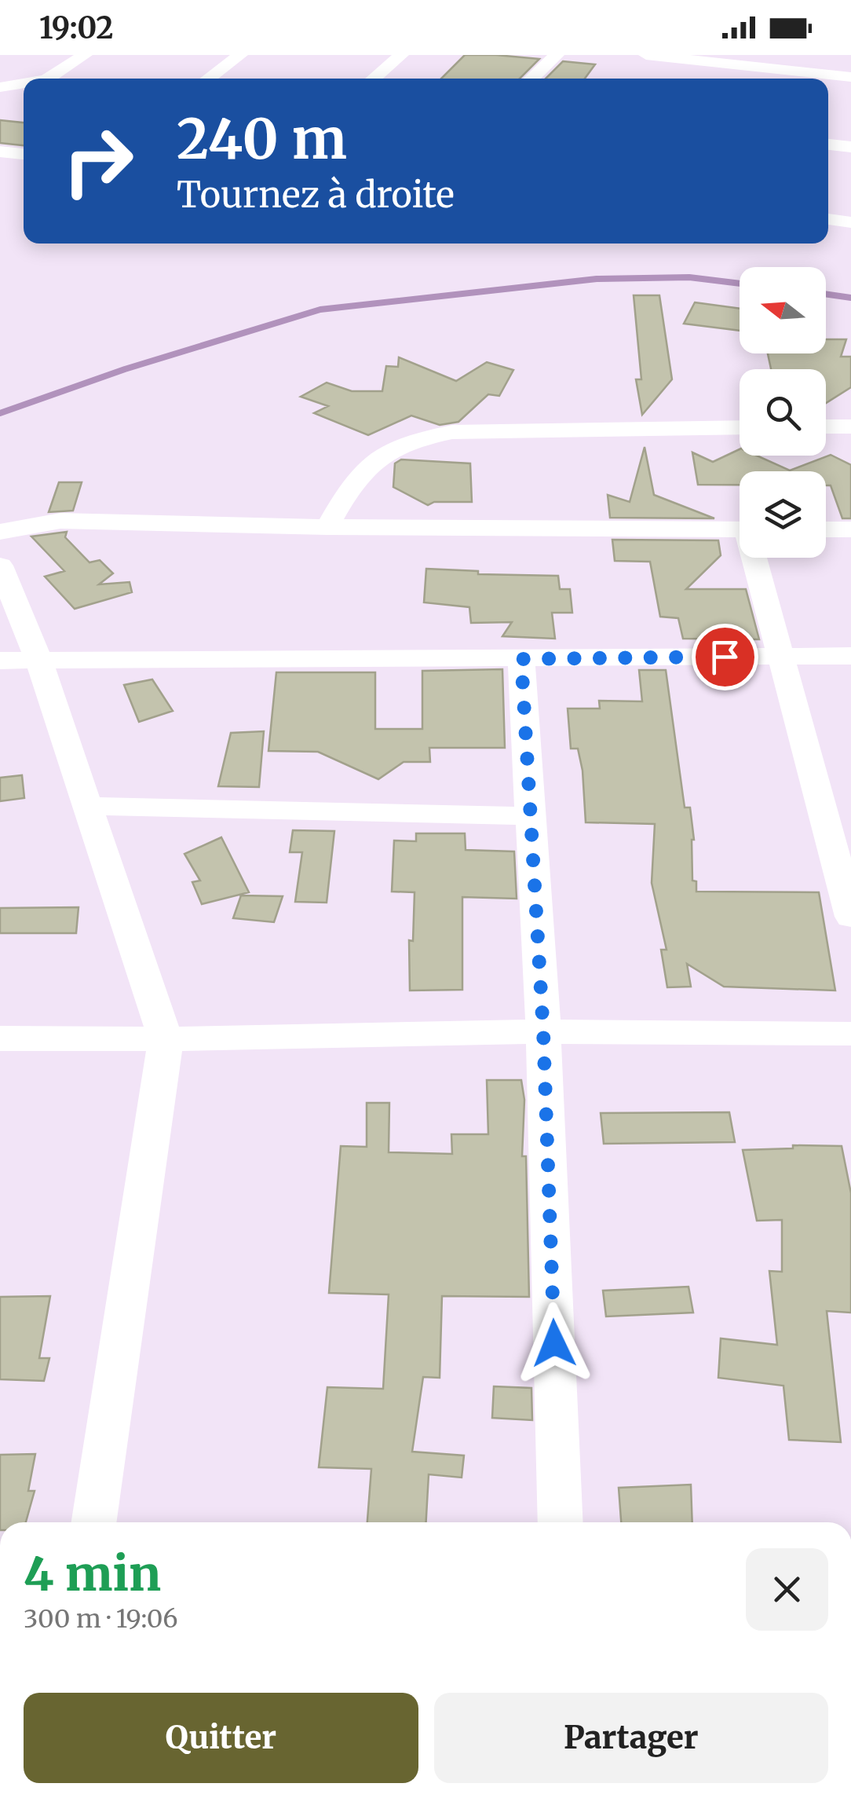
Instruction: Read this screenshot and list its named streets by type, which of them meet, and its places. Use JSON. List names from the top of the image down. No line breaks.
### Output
{"north":"left","page":{"status":"19:02","turn":["240 m","Tournez à droite"],"heading":["4 min","300 m · 19:06"],"buttons":["Quitter","Partager"]}}
